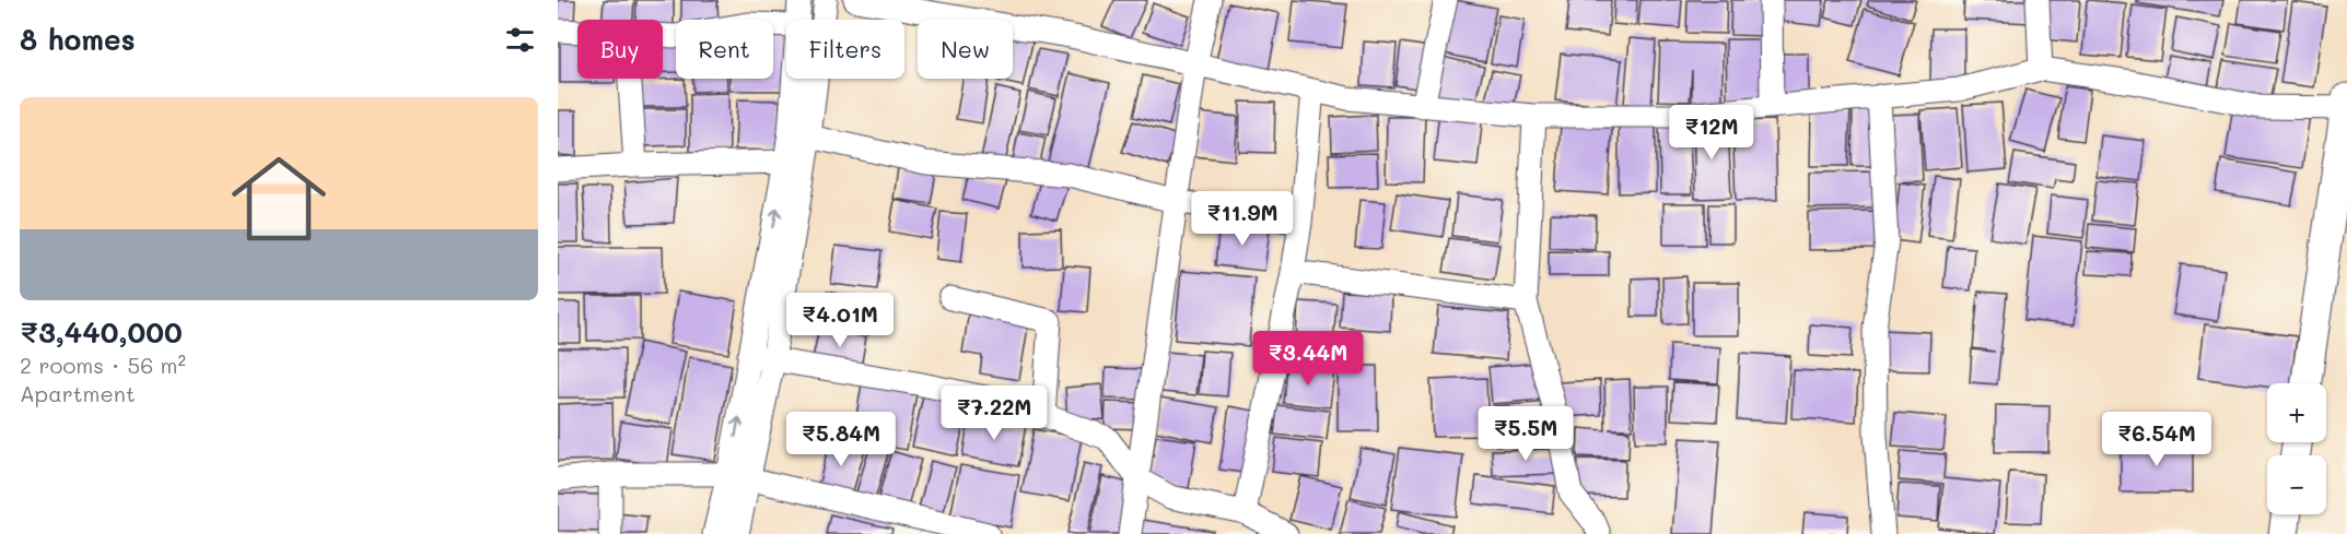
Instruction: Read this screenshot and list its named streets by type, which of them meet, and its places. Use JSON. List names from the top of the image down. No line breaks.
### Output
{"page":{"heading":"8 homes","chip":["Buy","Rent","Filters","New"],"list":[{"name":"₹3,440,000","note":"2 rooms · 56 m² · Apartment"}],"price":["₹12M","₹11.9M","₹4.01M","₹3.44M","₹7.22M","₹5.5M","₹5.84M","₹6.54M"],"map_buttons":["+","−"]}}
